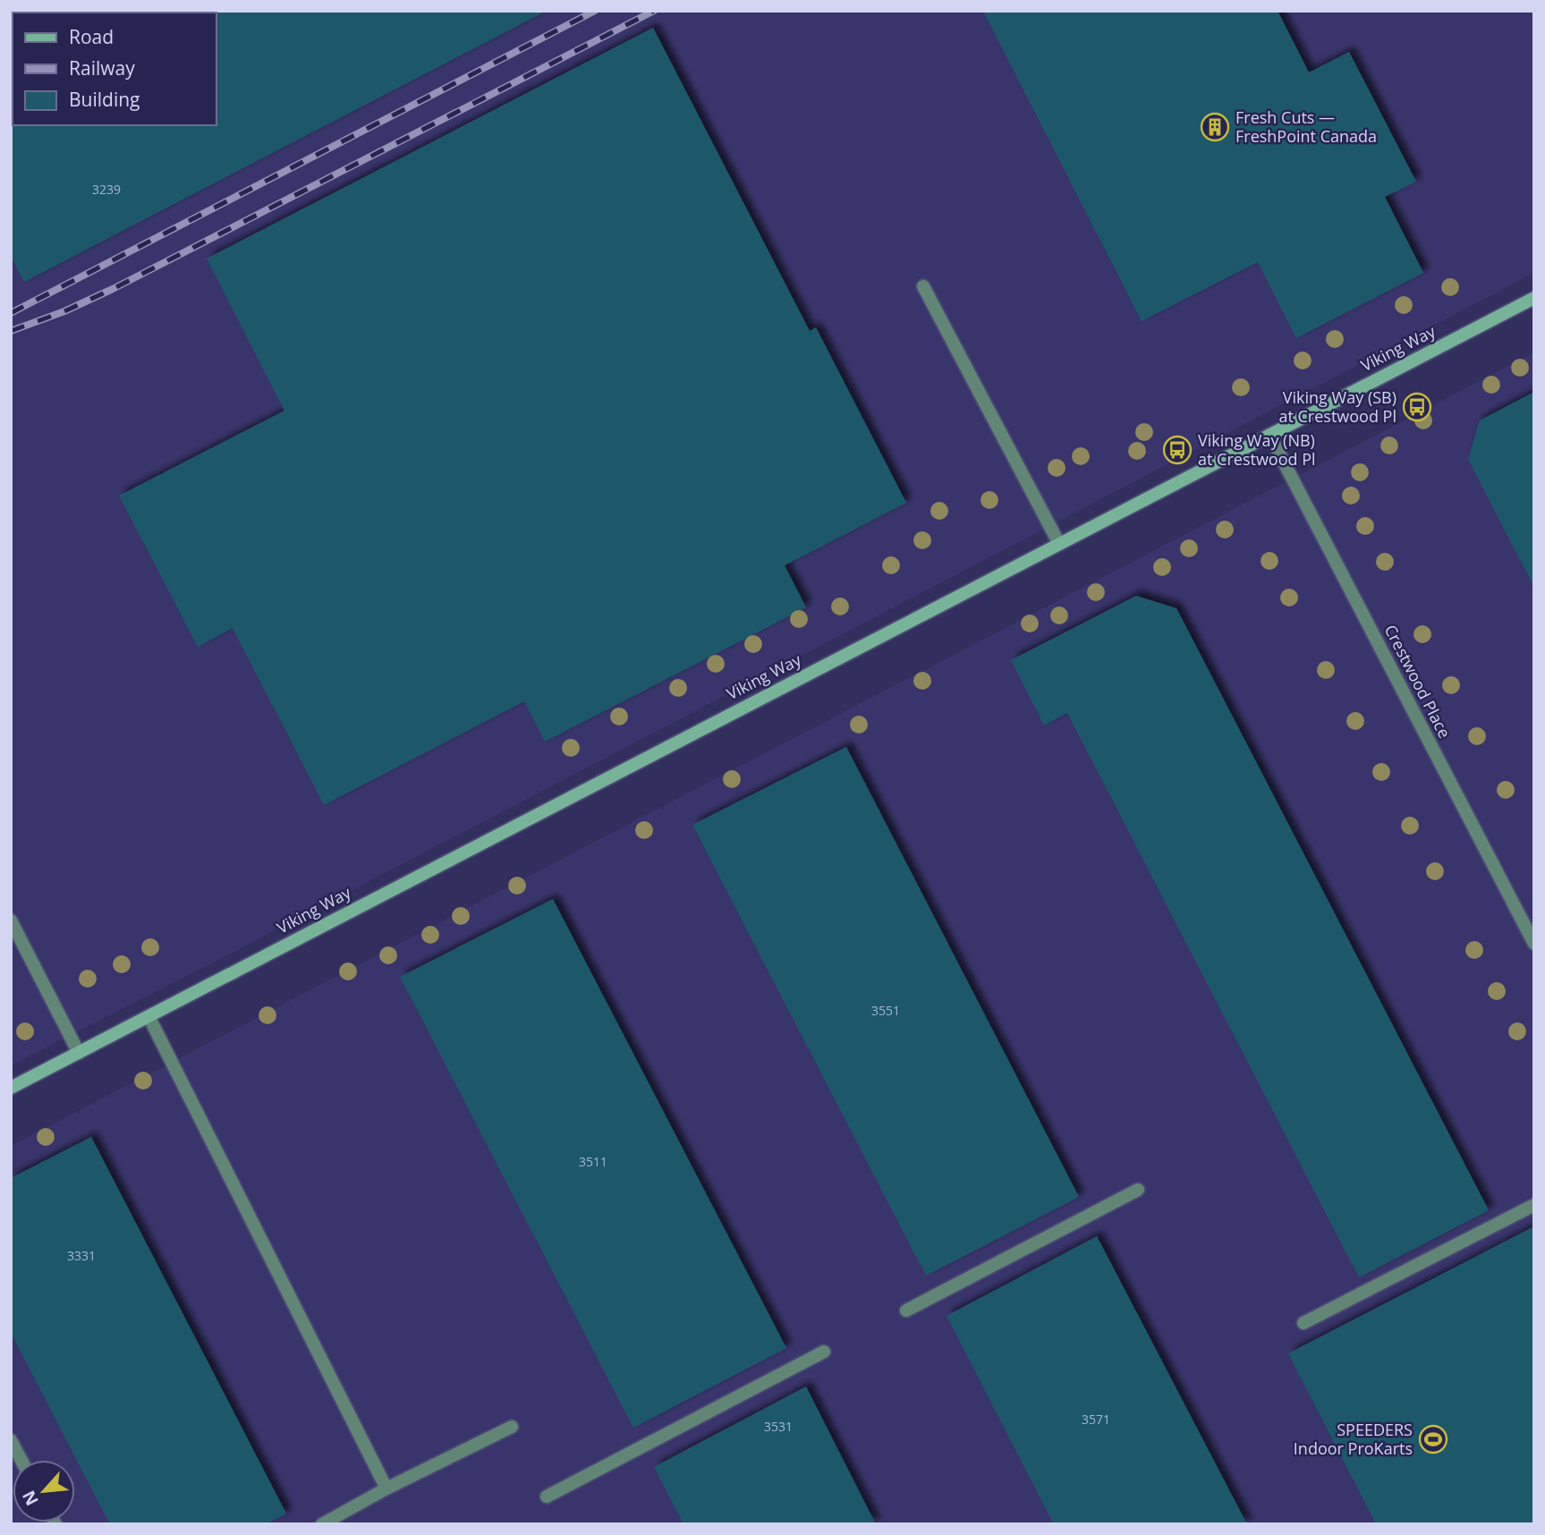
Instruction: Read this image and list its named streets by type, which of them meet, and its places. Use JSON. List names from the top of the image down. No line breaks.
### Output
{"streets":{"street":["Viking Way","Crestwood Place"]},"crossings":[["Viking Way","Crestwood Place"]],"places":{"building":["Fresh Cuts — FreshPoint Canada"],"bus stop":["Viking Way (SB) at Crestwood Pl","Viking Way (NB) at Crestwood Pl"],"sports":["SPEEDERS Indoor ProKarts"]},"house_numbers":["3239","3551","3511","3331","3571","3531"],"legend":["Road","Railway","Building"],"north":"bottom left"}
